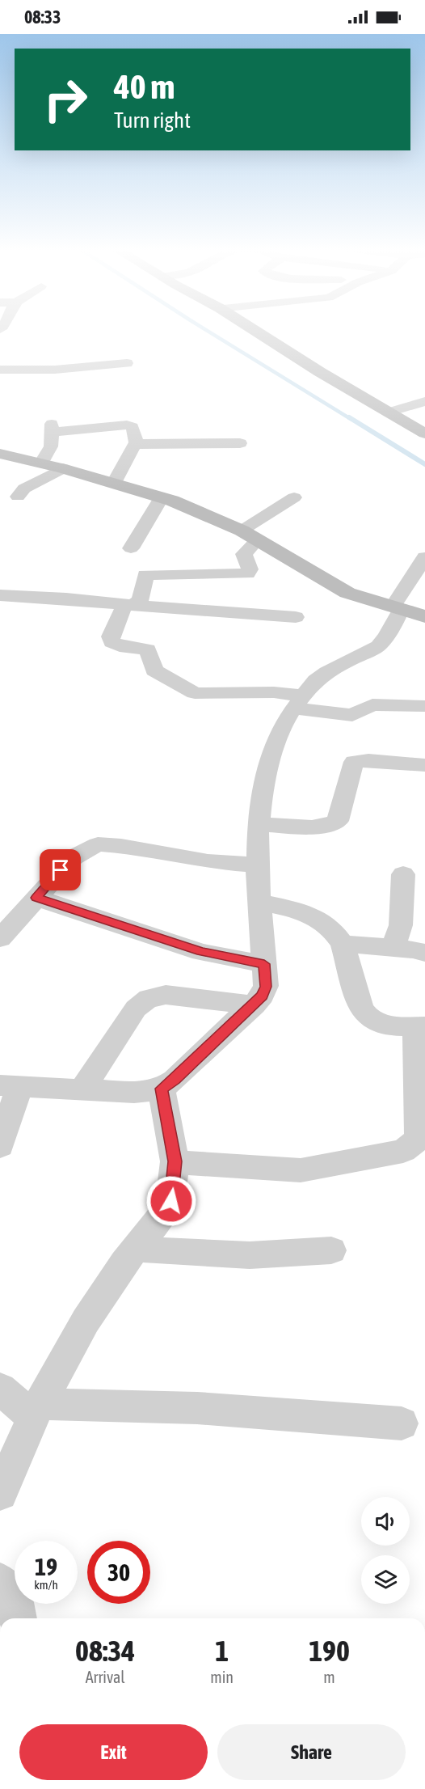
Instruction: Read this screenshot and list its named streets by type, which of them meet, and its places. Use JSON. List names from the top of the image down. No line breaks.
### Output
{"page":{"status":"08:33","turn":["40 m","Turn right"],"speed":"19 km/h","limit":"30","eta":["08:34","Arrival","1","min","190","m"],"buttons":["Exit","Share"]}}
